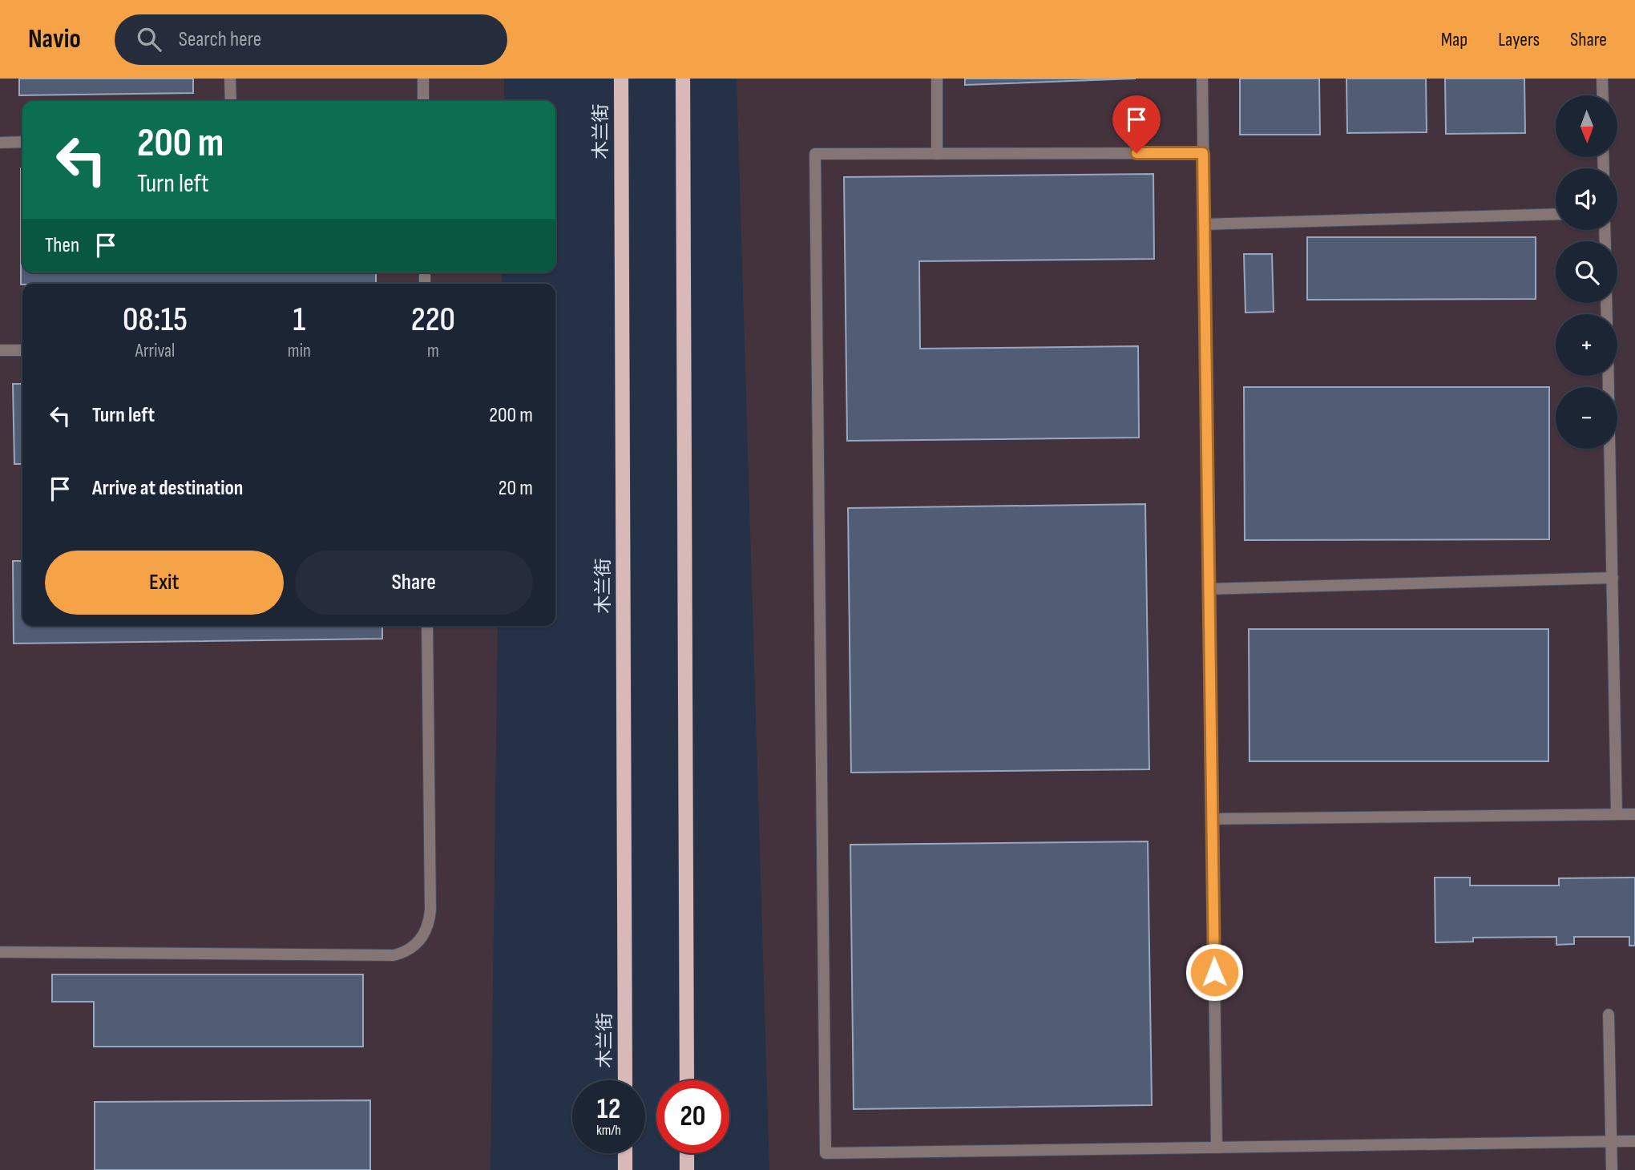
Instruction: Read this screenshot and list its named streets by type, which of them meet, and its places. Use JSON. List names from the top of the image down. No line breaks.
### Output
{"streets":{"main road":["木兰街"]},"north":"bottom","page":{"header":"Navio","search":"Search here","nav":["Map","Layers","Share"],"map_buttons":["+","−"],"turn":["200 m","Turn left"],"then":"Then","eta":["08:15","Arrival","1","min","220","m"],"list":[{"name":"Turn left","value":"200 m"},{"name":"Arrive at destination","value":"20 m"}],"buttons":["Exit","Share"],"speed":"12 km/h","limit":"20"}}
